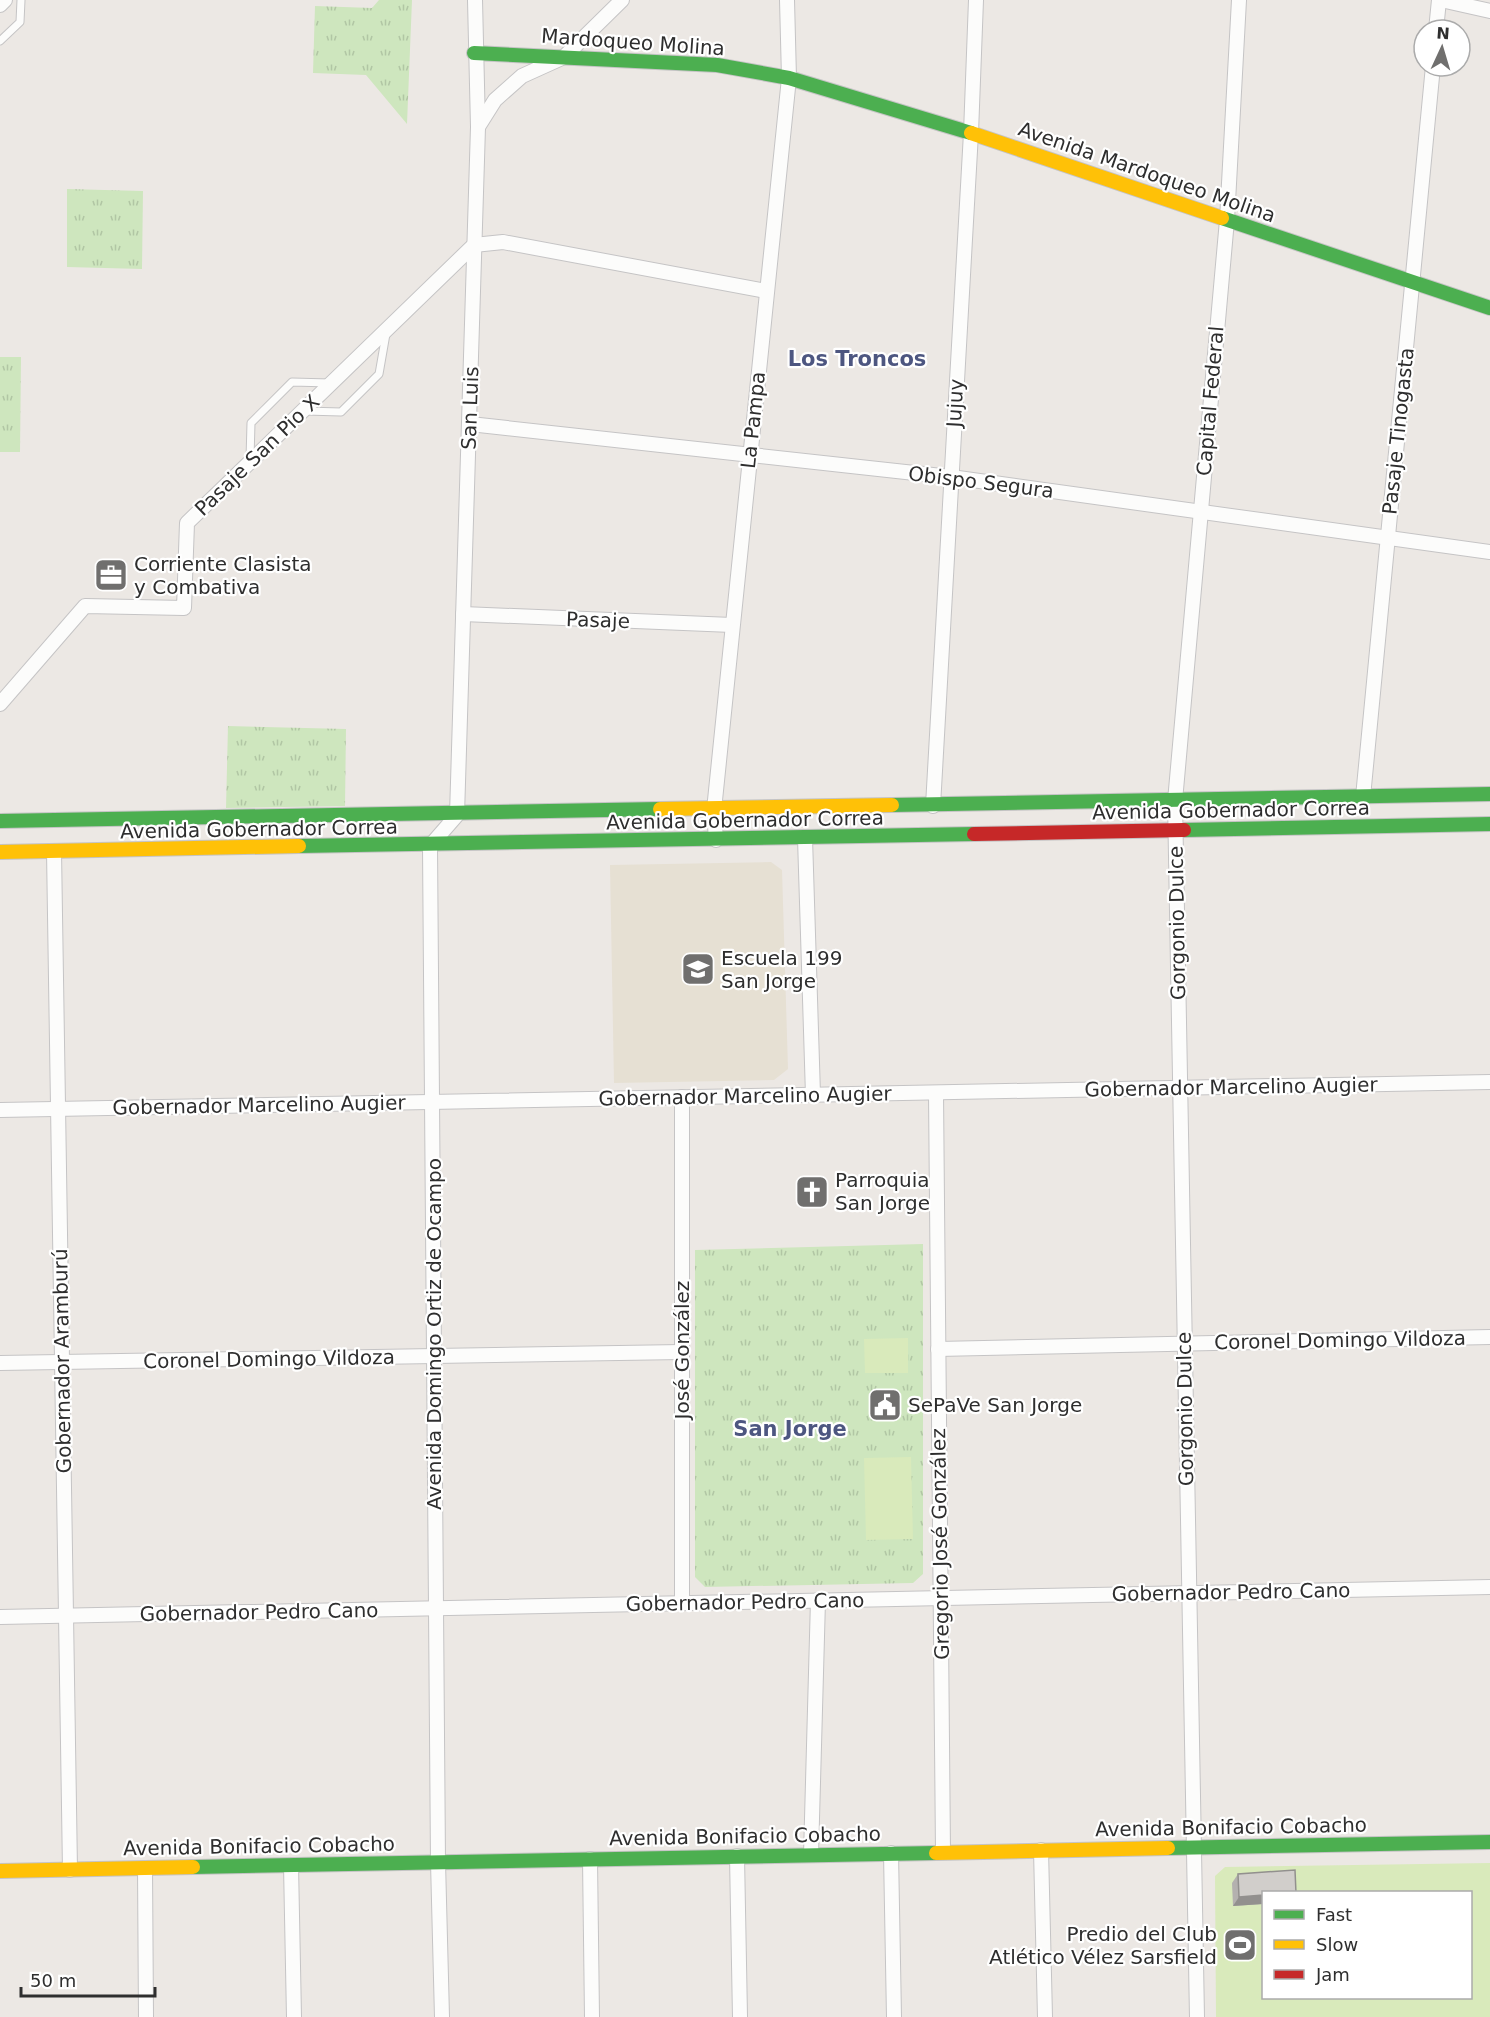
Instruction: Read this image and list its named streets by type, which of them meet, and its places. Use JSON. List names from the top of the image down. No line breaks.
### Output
{"streets":{"main road":["Mardoqueo Molina","Avenida Mardoqueo Molina","Avenida Gobernador Correa","Avenida Bonifacio Cobacho"],"street":["Capital Federal","Jujuy","San Luis","La Pampa","Pasaje Tinogasta","Pasaje San Pio X","Obispo Segura","Pasaje","Gorgonio Dulce","Gobernador Marcelino Augier","Avenida Domingo Ortiz de Ocampo","Coronel Domingo Vildoza","José González","Gobernador Aramburú","Gregorio José González","Gobernador Pedro Cano"]},"crossings":[["Mardoqueo Molina","Avenida Mardoqueo Molina"],["Mardoqueo Molina","San Luis"],["Mardoqueo Molina","La Pampa"],["Avenida Mardoqueo Molina","Capital Federal"],["Avenida Mardoqueo Molina","Jujuy"],["Avenida Mardoqueo Molina","La Pampa"],["Avenida Mardoqueo Molina","Pasaje Tinogasta"],["Capital Federal","Obispo Segura"],["Capital Federal","Avenida Gobernador Correa"],["Capital Federal","Gorgonio Dulce"],["Jujuy","Obispo Segura"],["Jujuy","Avenida Gobernador Correa"],["San Luis","Pasaje San Pio X"],["San Luis","Obispo Segura"],["San Luis","Pasaje"],["San Luis","Avenida Gobernador Correa"],["La Pampa","Obispo Segura"],["La Pampa","Pasaje"],["La Pampa","Avenida Gobernador Correa"],["Pasaje Tinogasta","Obispo Segura"],["Pasaje Tinogasta","Avenida Gobernador Correa"],["Avenida Gobernador Correa","Gorgonio Dulce"],["Avenida Gobernador Correa","Avenida Domingo Ortiz de Ocampo"],["Avenida Gobernador Correa","Gobernador Aramburú"],["Gorgonio Dulce","Gobernador Marcelino Augier"],["Gorgonio Dulce","Coronel Domingo Vildoza"],["Gorgonio Dulce","Gobernador Pedro Cano"],["Gorgonio Dulce","Avenida Bonifacio Cobacho"],["Gobernador Marcelino Augier","Avenida Domingo Ortiz de Ocampo"],["Gobernador Marcelino Augier","José González"],["Gobernador Marcelino Augier","Gobernador Aramburú"],["Gobernador Marcelino Augier","Gregorio José González"],["Avenida Domingo Ortiz de Ocampo","Coronel Domingo Vildoza"],["Avenida Domingo Ortiz de Ocampo","Gobernador Pedro Cano"],["Avenida Domingo Ortiz de Ocampo","Avenida Bonifacio Cobacho"],["Coronel Domingo Vildoza","José González"],["Coronel Domingo Vildoza","Gobernador Aramburú"],["Coronel Domingo Vildoza","Gregorio José González"],["José González","Gobernador Pedro Cano"],["Gobernador Aramburú","Gobernador Pedro Cano"],["Gobernador Aramburú","Avenida Bonifacio Cobacho"],["Gregorio José González","Gobernador Pedro Cano"],["Gregorio José González","Avenida Bonifacio Cobacho"]],"districts":["Los Troncos","San Jorge"],"places":{"office":["Corriente Clasista y Combativa"],"school or university":["Escuela 199 San Jorge"],"church":["Parroquia San Jorge"],"public building":["SePaVe San Jorge"],"sports":["Predio del Club Atlético Vélez Sarsfield"]},"legend":["Fast","Slow","Jam"],"scale_bar":"50 m","north":"top"}
